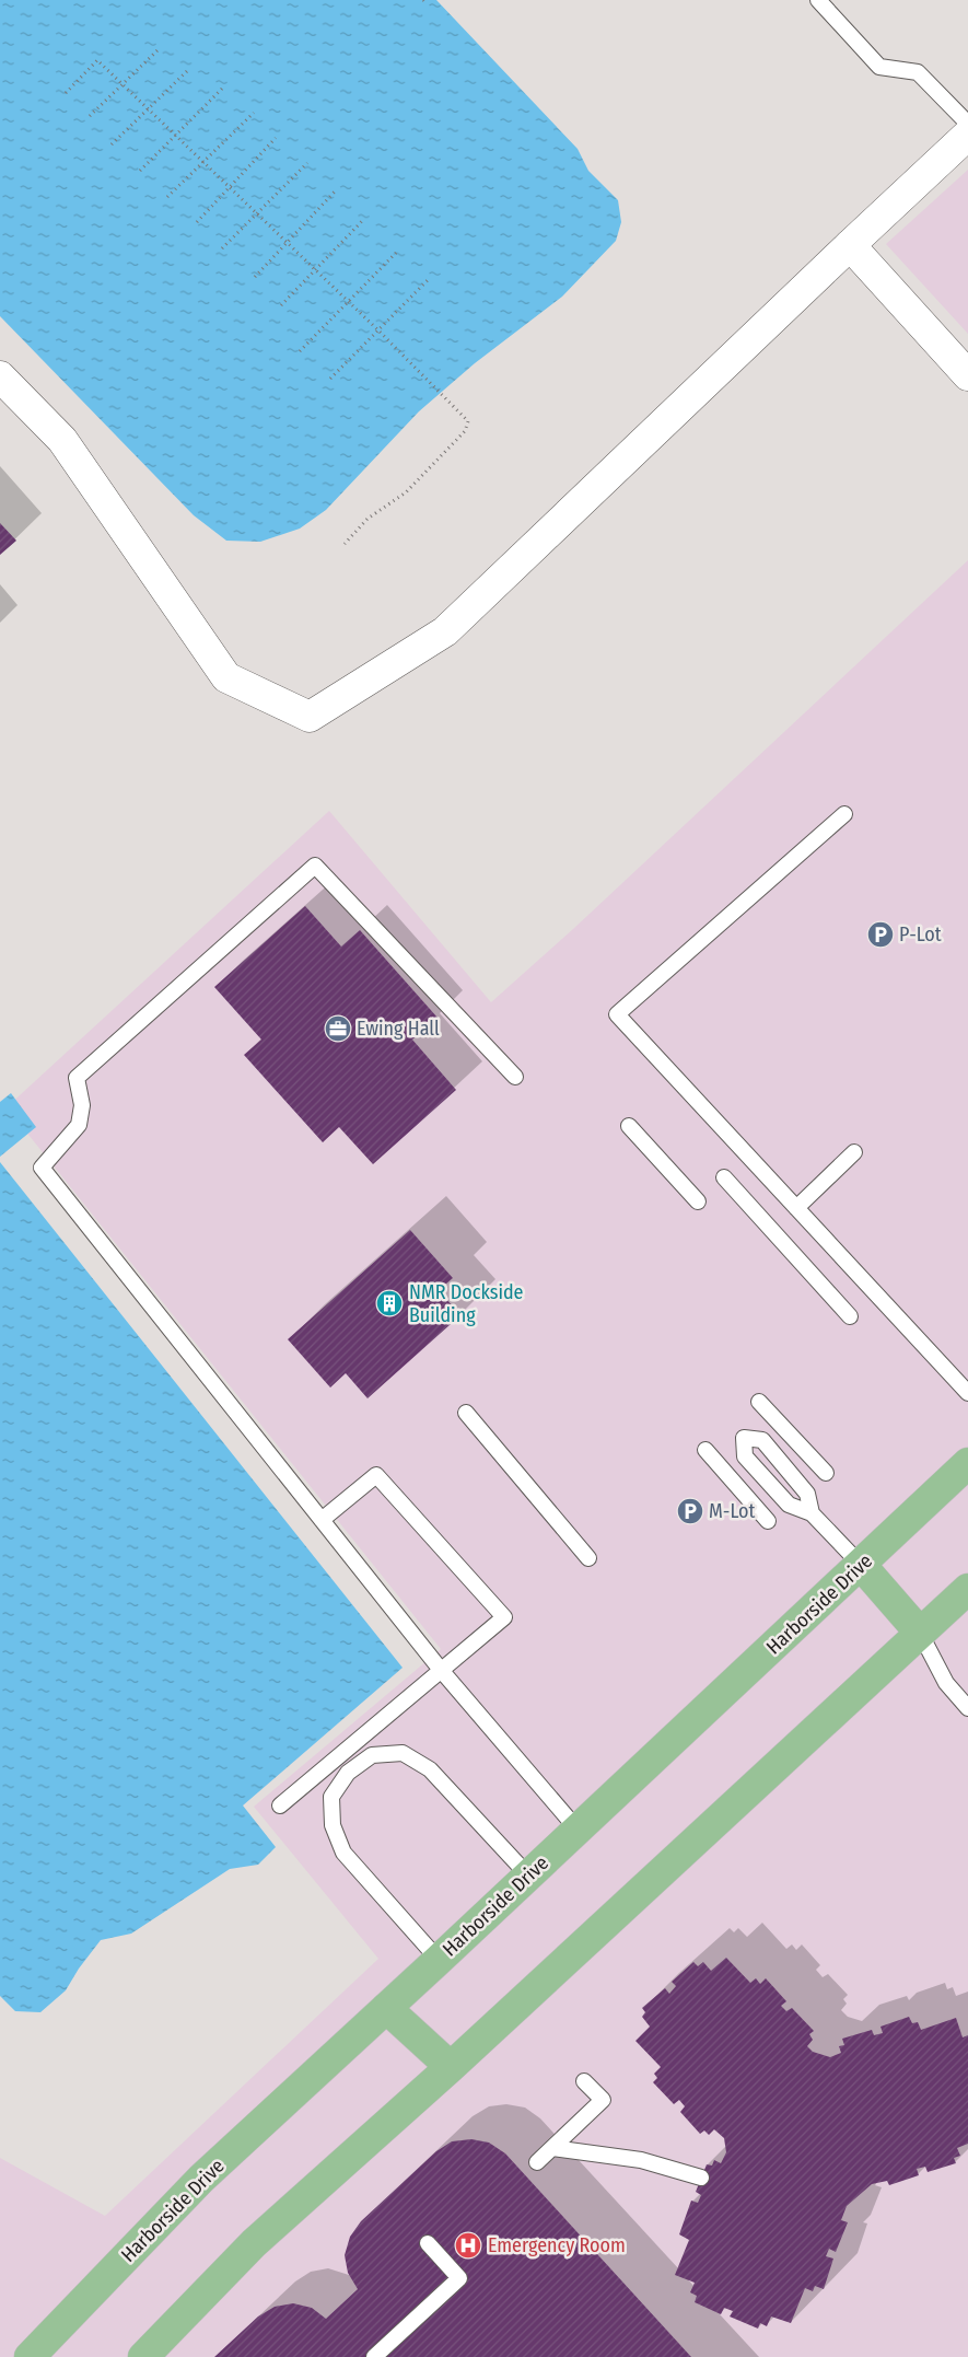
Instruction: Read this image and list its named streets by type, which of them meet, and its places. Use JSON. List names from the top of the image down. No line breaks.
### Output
{"streets":{"main road":["Harborside Drive"]},"places":{"parking":["P-Lot","M-Lot"],"office":["Ewing Hall"],"building":["NMR Dockside Building"],"hospital":["Emergency Room"]}}
